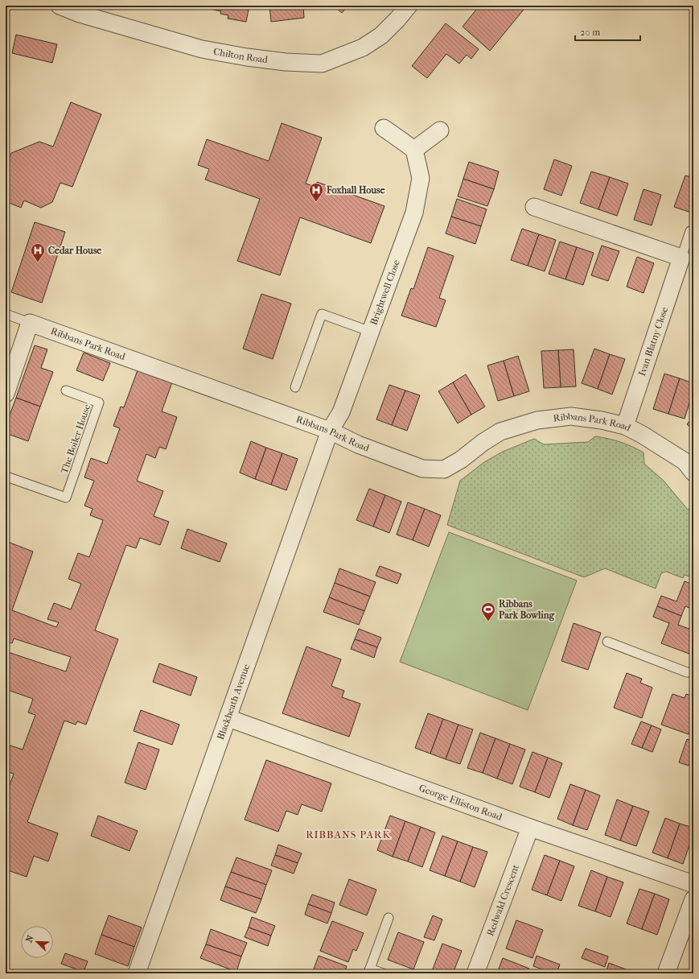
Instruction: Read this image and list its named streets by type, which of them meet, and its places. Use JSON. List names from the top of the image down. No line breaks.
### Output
{"streets":{"street":["Chilton Road","Brightwell Close","Ivan Blatny Close","Ribbans Park Road","Blackheath Avenue","George Elliston Road","Redwald Crescent"],"lane":["The Boiler House"]},"crossings":[["Brightwell Close","Ribbans Park Road"],["Brightwell Close","Blackheath Avenue"],["Ivan Blatny Close","Ribbans Park Road"],["Ribbans Park Road","Blackheath Avenue"],["Blackheath Avenue","George Elliston Road"],["George Elliston Road","Redwald Crescent"]],"districts":["RIBBANS PARK"],"places":{"hospital":["Foxhall House","Cedar House"],"sports":["Ribbans Park Bowling"]},"scale_bar":"20 m","north":"top left"}
